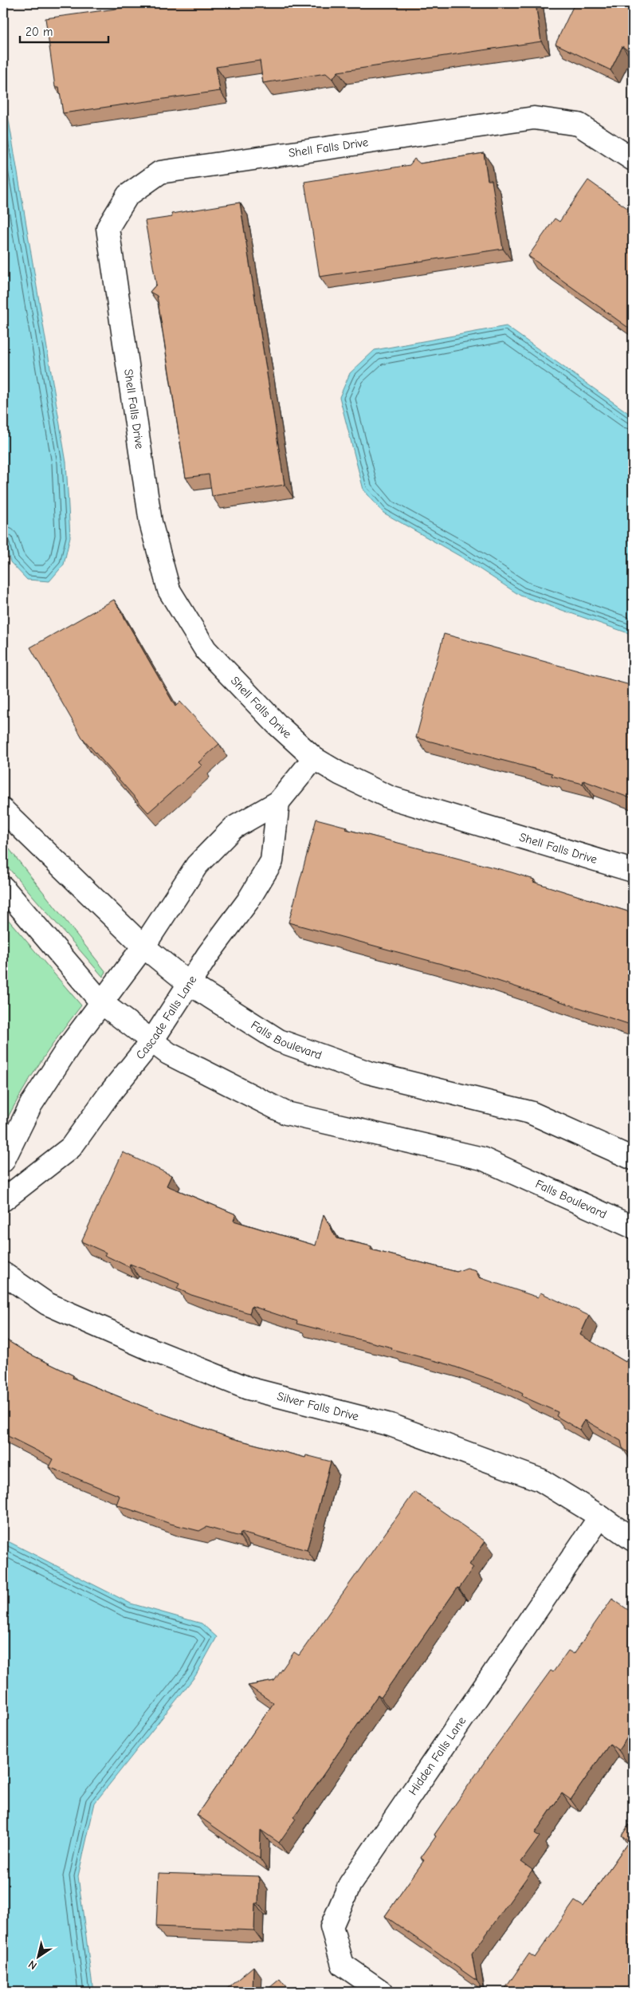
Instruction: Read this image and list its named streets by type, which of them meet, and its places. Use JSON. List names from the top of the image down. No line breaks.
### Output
{"streets":{"street":["Shell Falls Drive","Cascade Falls Lane","Falls Boulevard","Silver Falls Drive","Hidden Falls Lane"]},"crossings":[["Cascade Falls Lane","Falls Boulevard"],["Silver Falls Drive","Hidden Falls Lane"]],"scale_bar":"20 m","north":"bottom left"}
